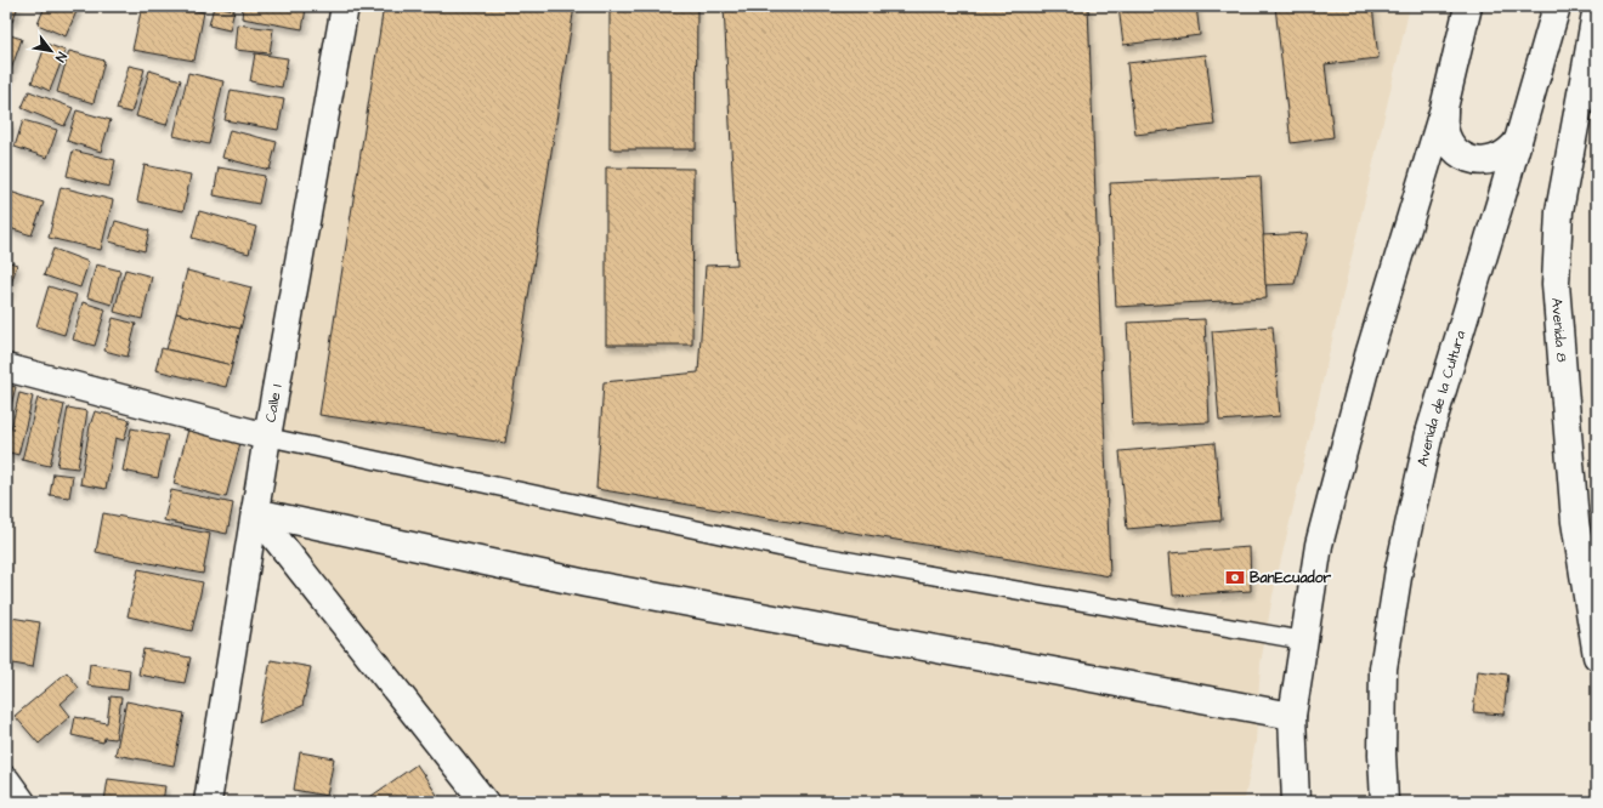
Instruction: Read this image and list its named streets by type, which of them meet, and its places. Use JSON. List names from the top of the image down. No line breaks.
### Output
{"streets":{"street":["Avenida 8","Avenida de la Cultura","Calle 1"]},"places":{"bank":["BanEcuador"]},"north":"bottom right"}
